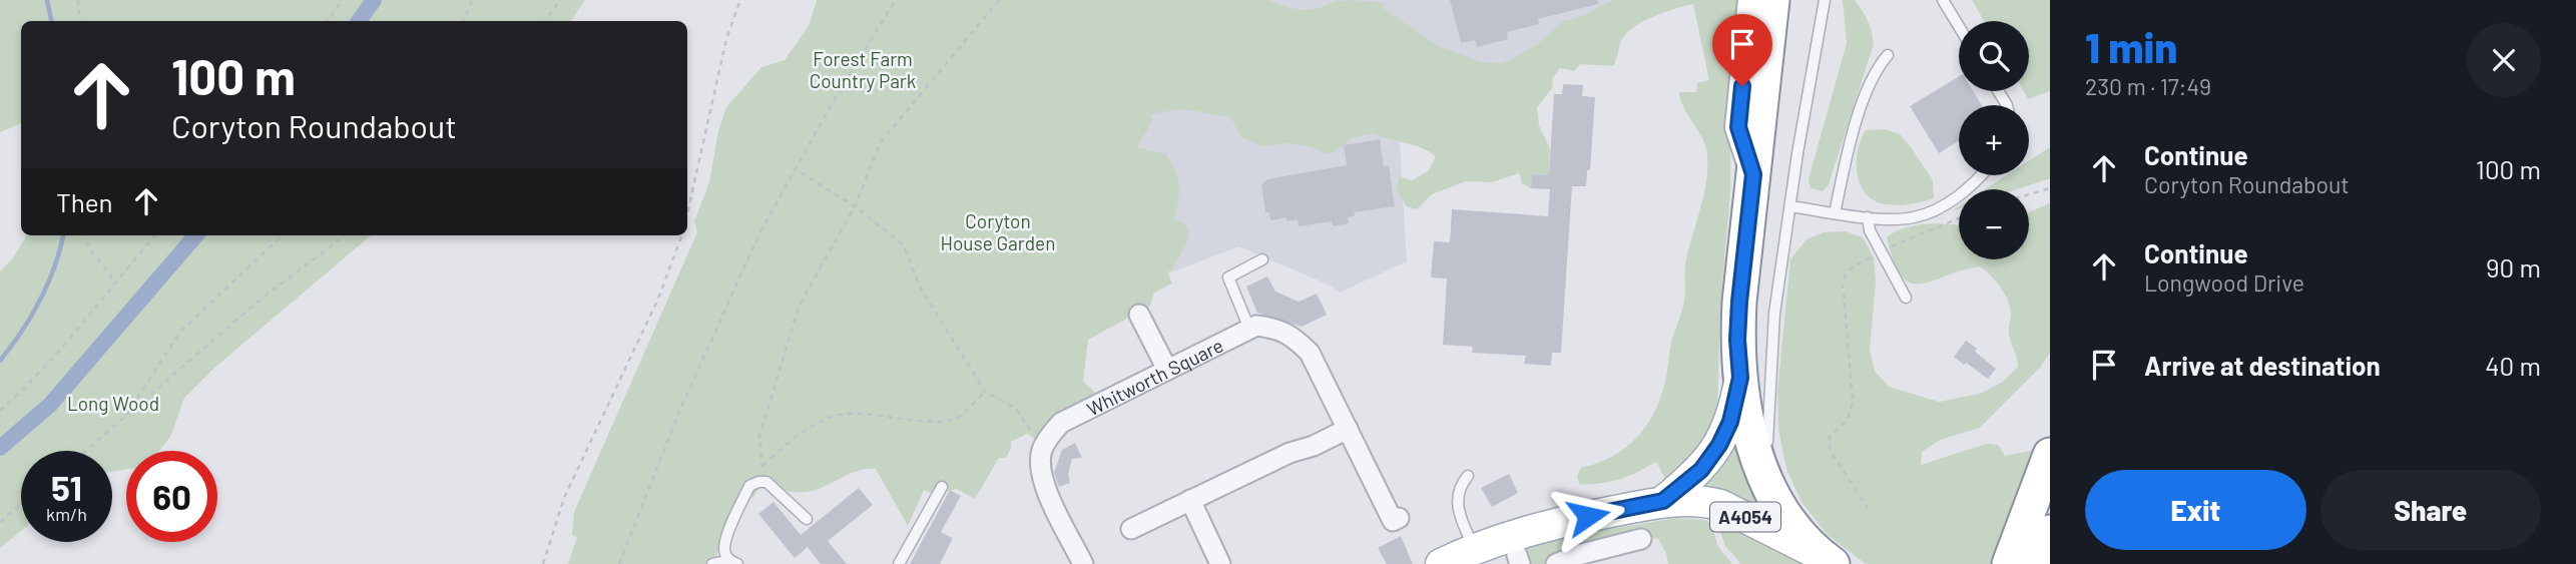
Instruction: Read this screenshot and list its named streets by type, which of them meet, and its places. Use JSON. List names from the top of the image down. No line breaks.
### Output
{"streets":{"main road":["A4054"],"street":["Whitworth Square"]},"parks":["Forest Farm Country Park","Coryton House Garden","Long Wood"],"page":{"heading":["1 min","230 m · 17:49"],"map_buttons":["+","−"],"turn":["100 m","Coryton Roundabout"],"list":[{"name":"Continue","note":"Coryton Roundabout","value":"100 m"},{"name":"Continue","note":"Longwood Drive","value":"90 m"},{"name":"Arrive at destination","value":"40 m"}],"then":"Then","speed":"51 km/h","limit":"60","buttons":["Exit","Share"]}}
